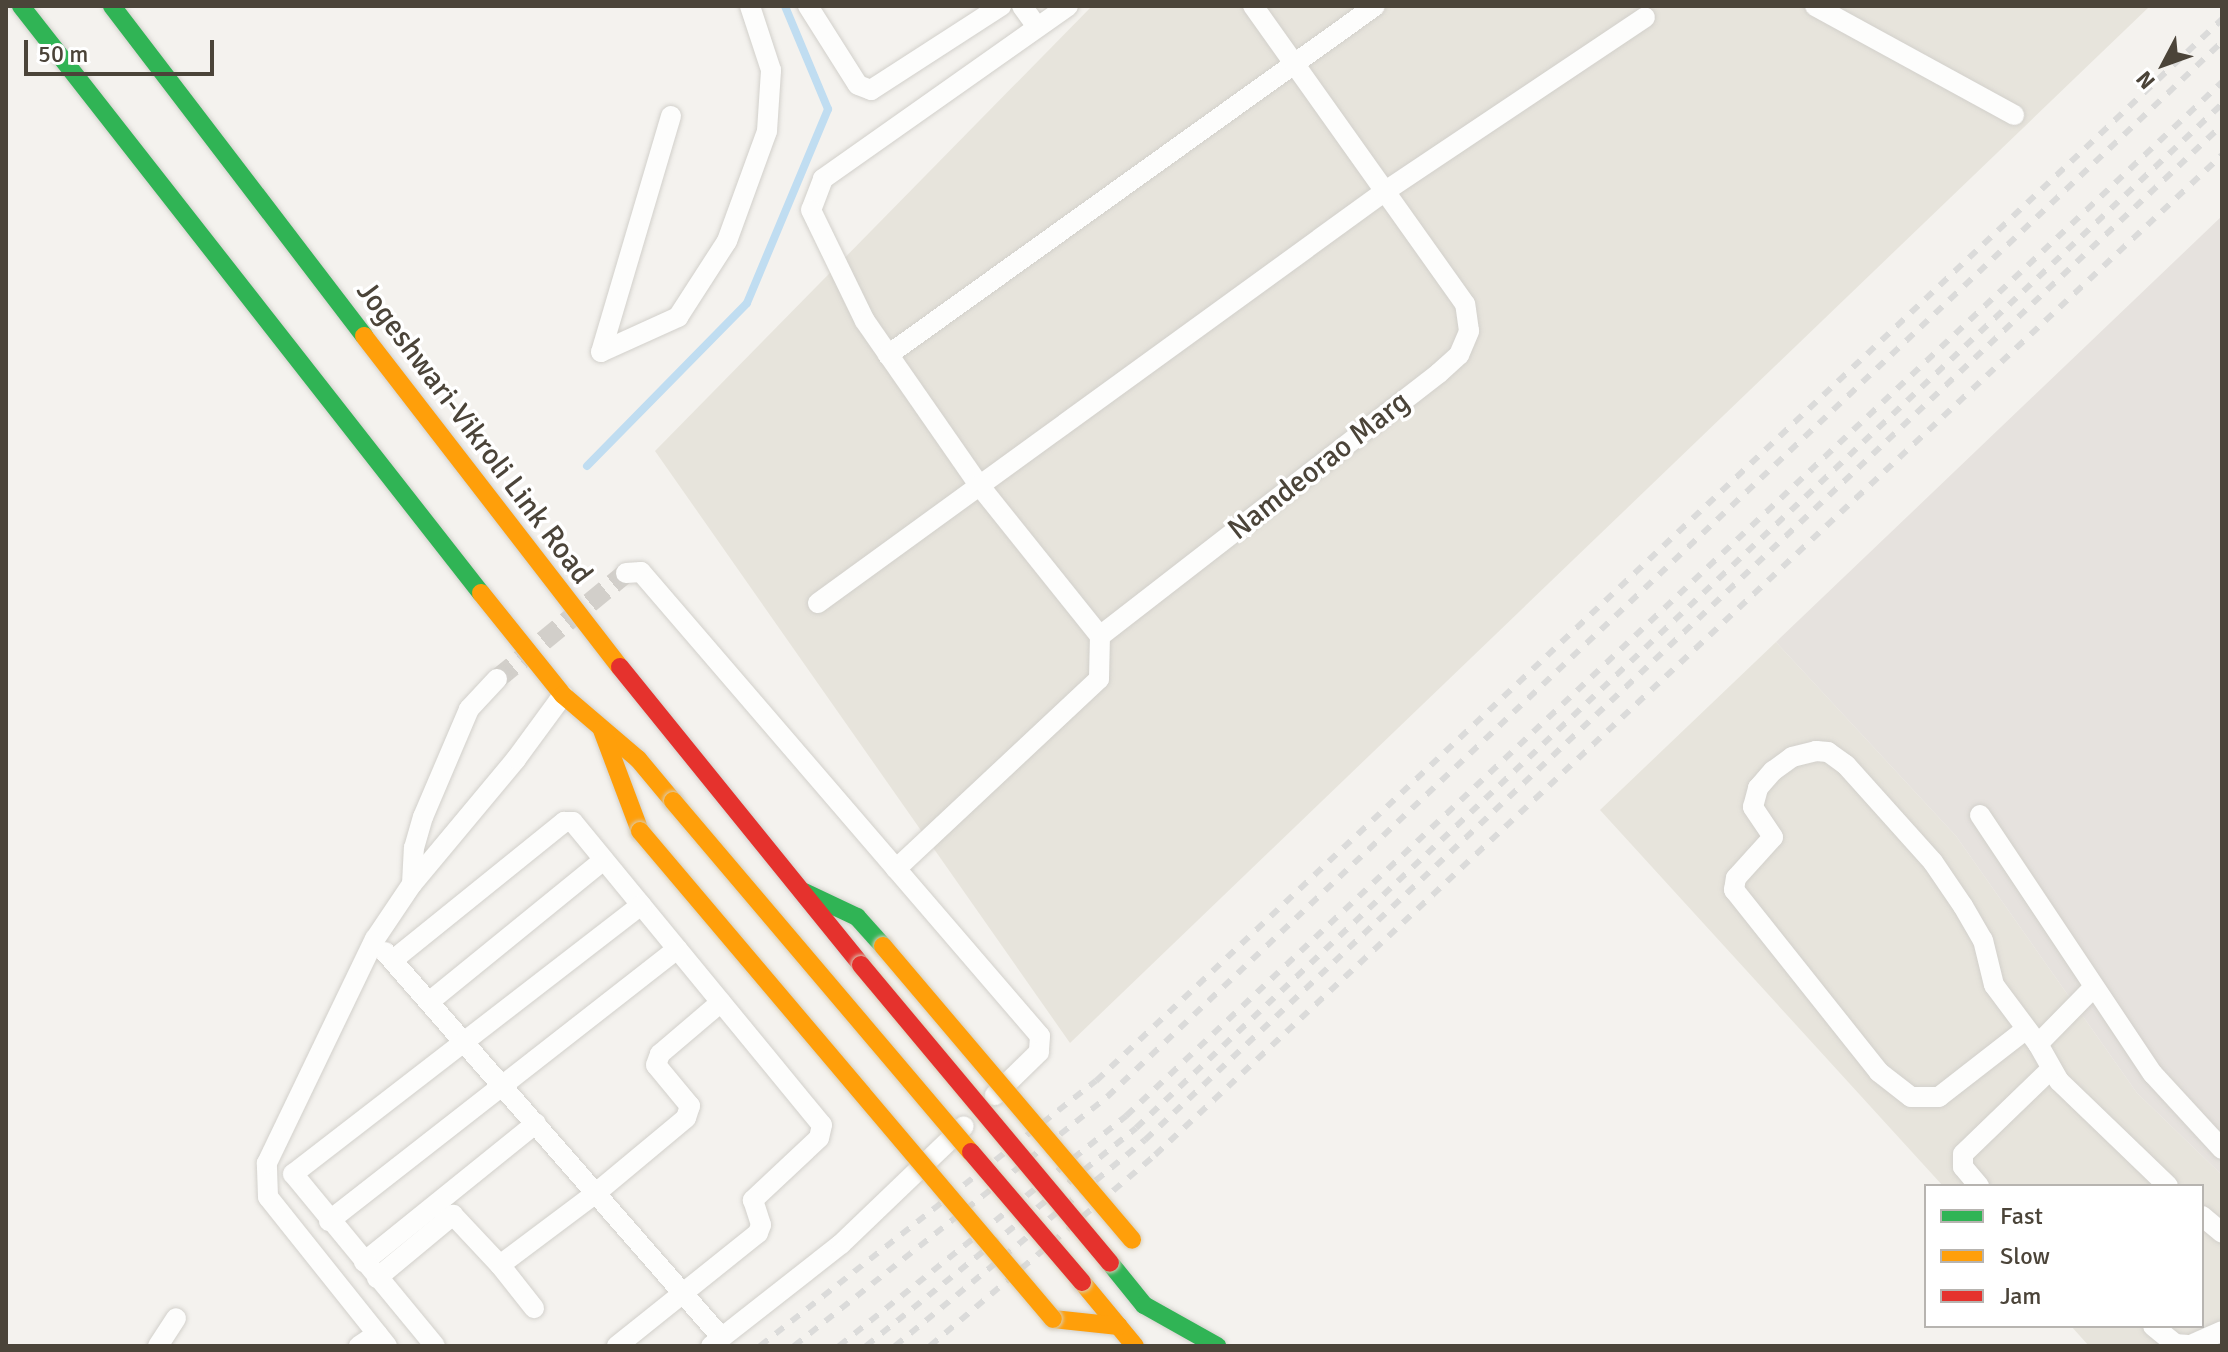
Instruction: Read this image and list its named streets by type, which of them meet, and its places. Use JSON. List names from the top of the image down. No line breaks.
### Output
{"streets":{"main road":["Jogeshwari-Vikroli Link Road"],"street":["Namdeorao Marg"]},"legend":["Fast","Slow","Jam"],"scale_bar":"50 m","north":"bottom left"}
